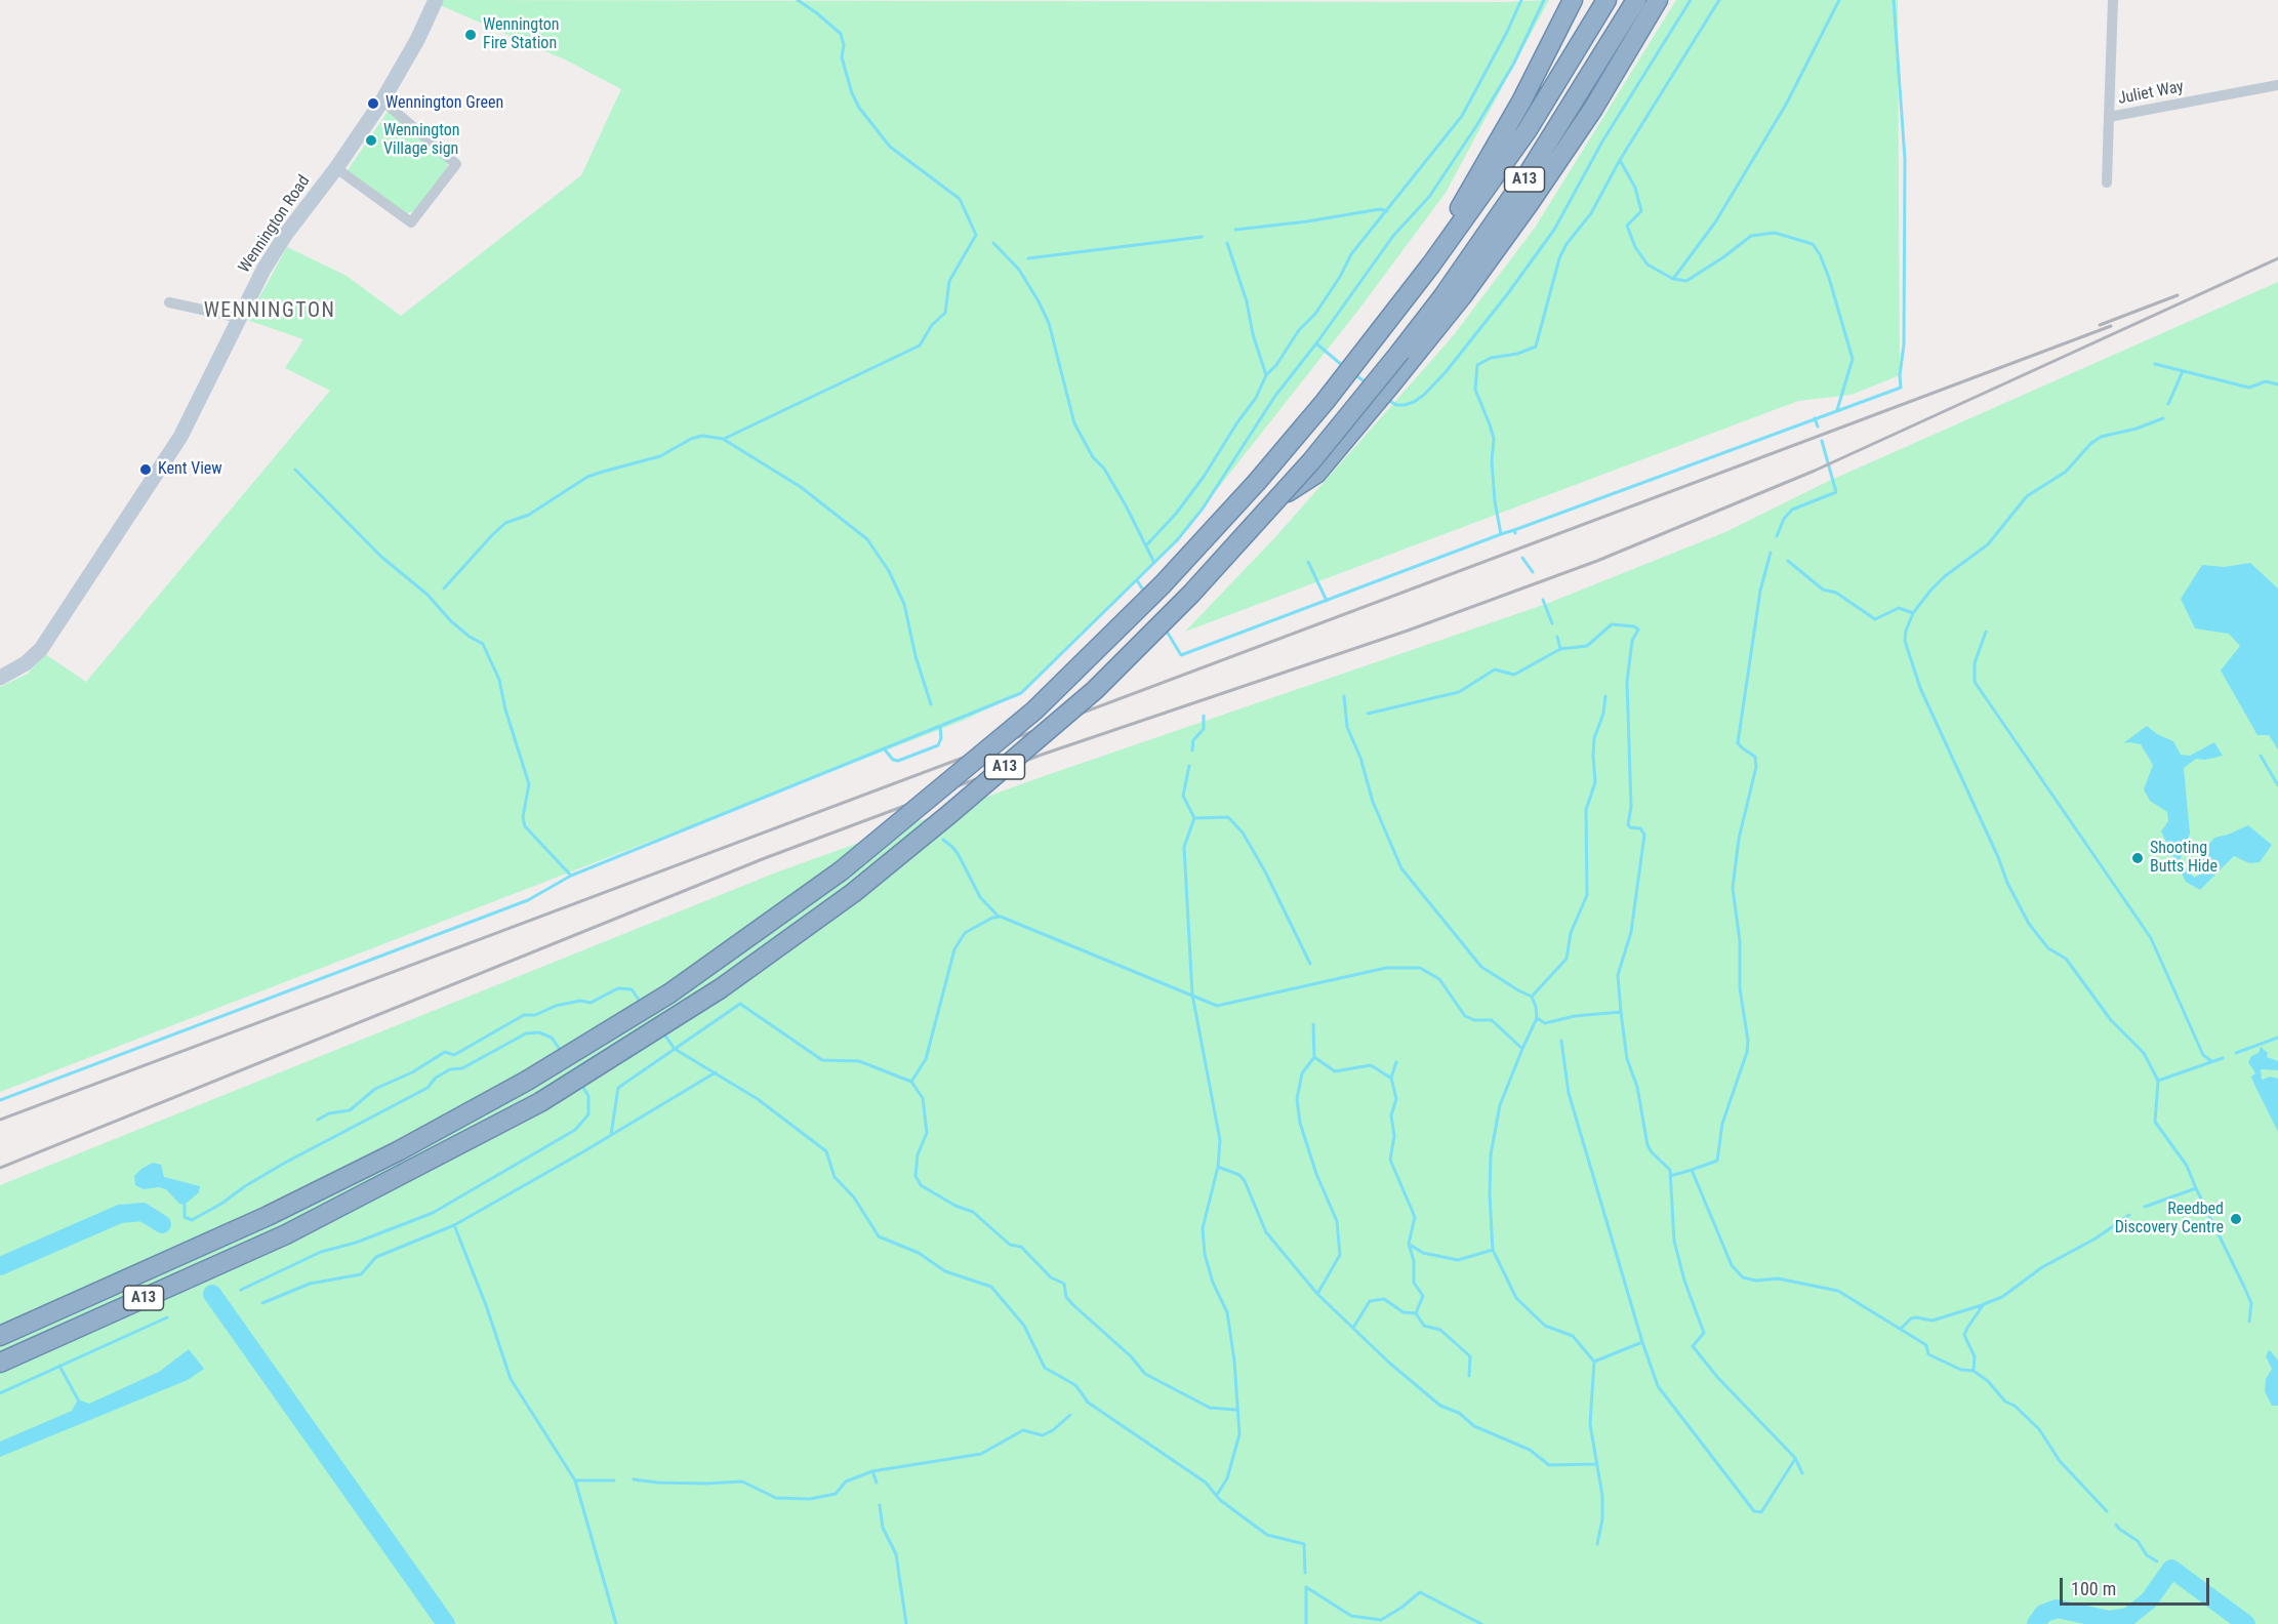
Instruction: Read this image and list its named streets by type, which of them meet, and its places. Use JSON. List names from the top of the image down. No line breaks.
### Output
{"streets":{"highway":["A13"],"main road":["Wennington Road"],"street":["Juliet Way"]},"districts":["WENNINGTON"],"places":["Wennington Fire Station","Wennington Green","Wennington Village sign","Kent View","Shooting Butts Hide","Reedbed Discovery Centre"],"scale_bar":"100 m"}
